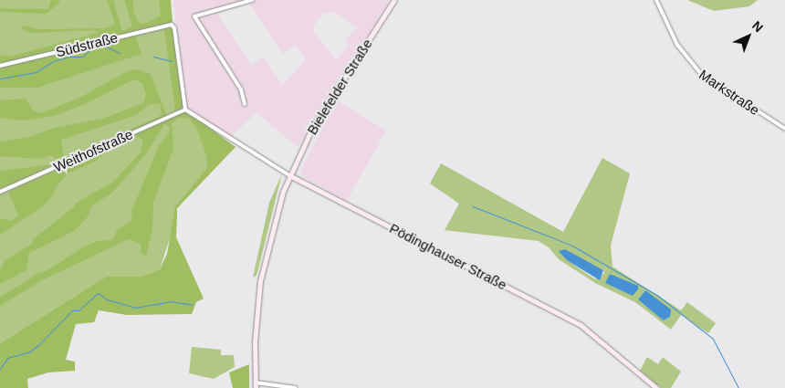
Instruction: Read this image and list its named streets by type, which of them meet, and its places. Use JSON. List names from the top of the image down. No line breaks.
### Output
{"streets":{"street":["Südstraße","Bielefelder Straße","Markstraße","Weithofstraße","Pödinghauser Straße"]},"crossings":[["Südstraße","Weithofstraße"],["Südstraße","Pödinghauser Straße"],["Bielefelder Straße","Pödinghauser Straße"],["Weithofstraße","Pödinghauser Straße"]],"north":"top right"}
